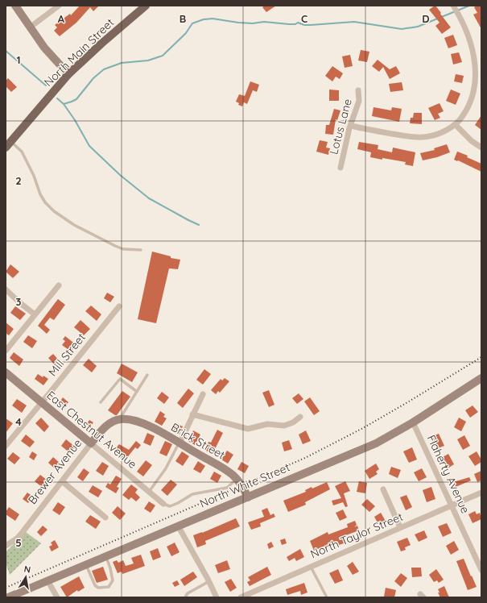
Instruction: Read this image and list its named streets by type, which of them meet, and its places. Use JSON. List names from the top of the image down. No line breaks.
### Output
{"streets":{"main road":["North Main Street","East Chestnut Avenue","Brick Street","Brewer Avenue","North White Street"],"street":["Lotus Lane","Mill Street","Flaherty Avenue","North Taylor Street"]},"crossings":[["Mill Street","East Chestnut Avenue"],["East Chestnut Avenue","Brewer Avenue"],["Brick Street","Brewer Avenue"],["Brick Street","North White Street"],["Flaherty Avenue","North White Street"],["Flaherty Avenue","North Taylor Street"]],"north":"top","grid":{"columns":["A","B","C","D"],"rows":["1","2","3","4","5"]}}
